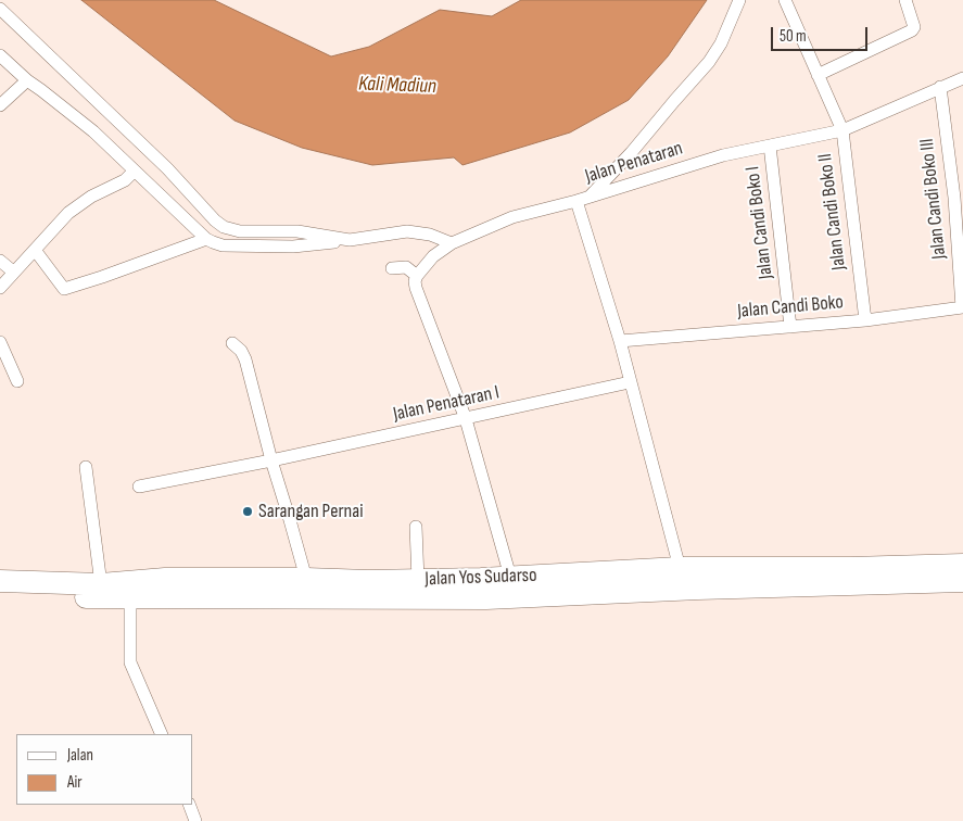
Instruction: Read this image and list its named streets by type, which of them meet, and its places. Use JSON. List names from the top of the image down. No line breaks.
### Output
{"streets":{"highway":["Jalan Yos Sudarso"],"street":["Jalan Penataran","Jalan Candi Boko III","Jalan Candi Boko II","Jalan Candi Boko I","Jalan Candi Boko","Jalan Penataran I"]},"crossings":[["Jalan Penataran","Jalan Candi Boko III"],["Jalan Penataran","Jalan Candi Boko II"],["Jalan Penataran","Jalan Candi Boko I"],["Jalan Penataran","Jalan Candi Boko"],["Jalan Penataran","Jalan Penataran I"],["Jalan Penataran","Jalan Yos Sudarso"],["Jalan Candi Boko III","Jalan Candi Boko"],["Jalan Candi Boko II","Jalan Candi Boko"],["Jalan Candi Boko I","Jalan Candi Boko"]],"water":["Kali Madiun"],"places":["Sarangan Pernai"],"legend":["Jalan","Air"],"scale_bar":"50 m"}
